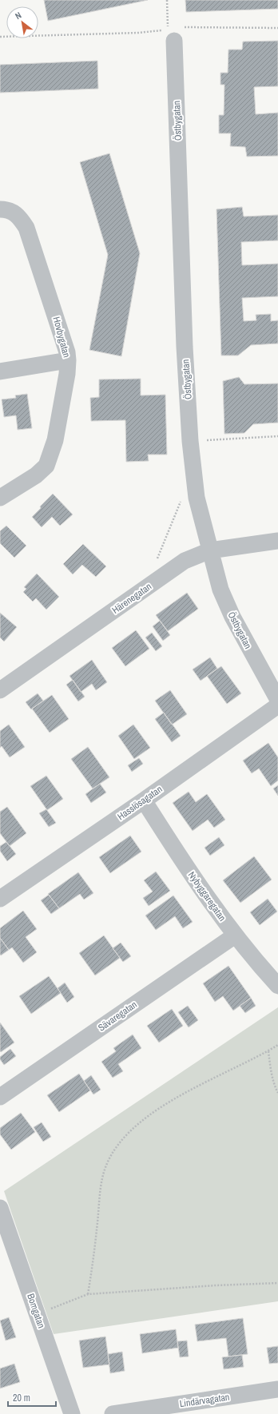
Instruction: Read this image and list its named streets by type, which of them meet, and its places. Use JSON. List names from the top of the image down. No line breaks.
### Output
{"streets":{"street":["Östbygatan","Hovbygatan","Härenegatan","Hasslösagatan","Nybyggaregatan","Sävaregatan","Bomgatan","Lindärvagatan"]},"crossings":[["Östbygatan","Härenegatan"],["Hasslösagatan","Nybyggaregatan"],["Nybyggaregatan","Sävaregatan"]],"scale_bar":"20 m","north":"top left"}
